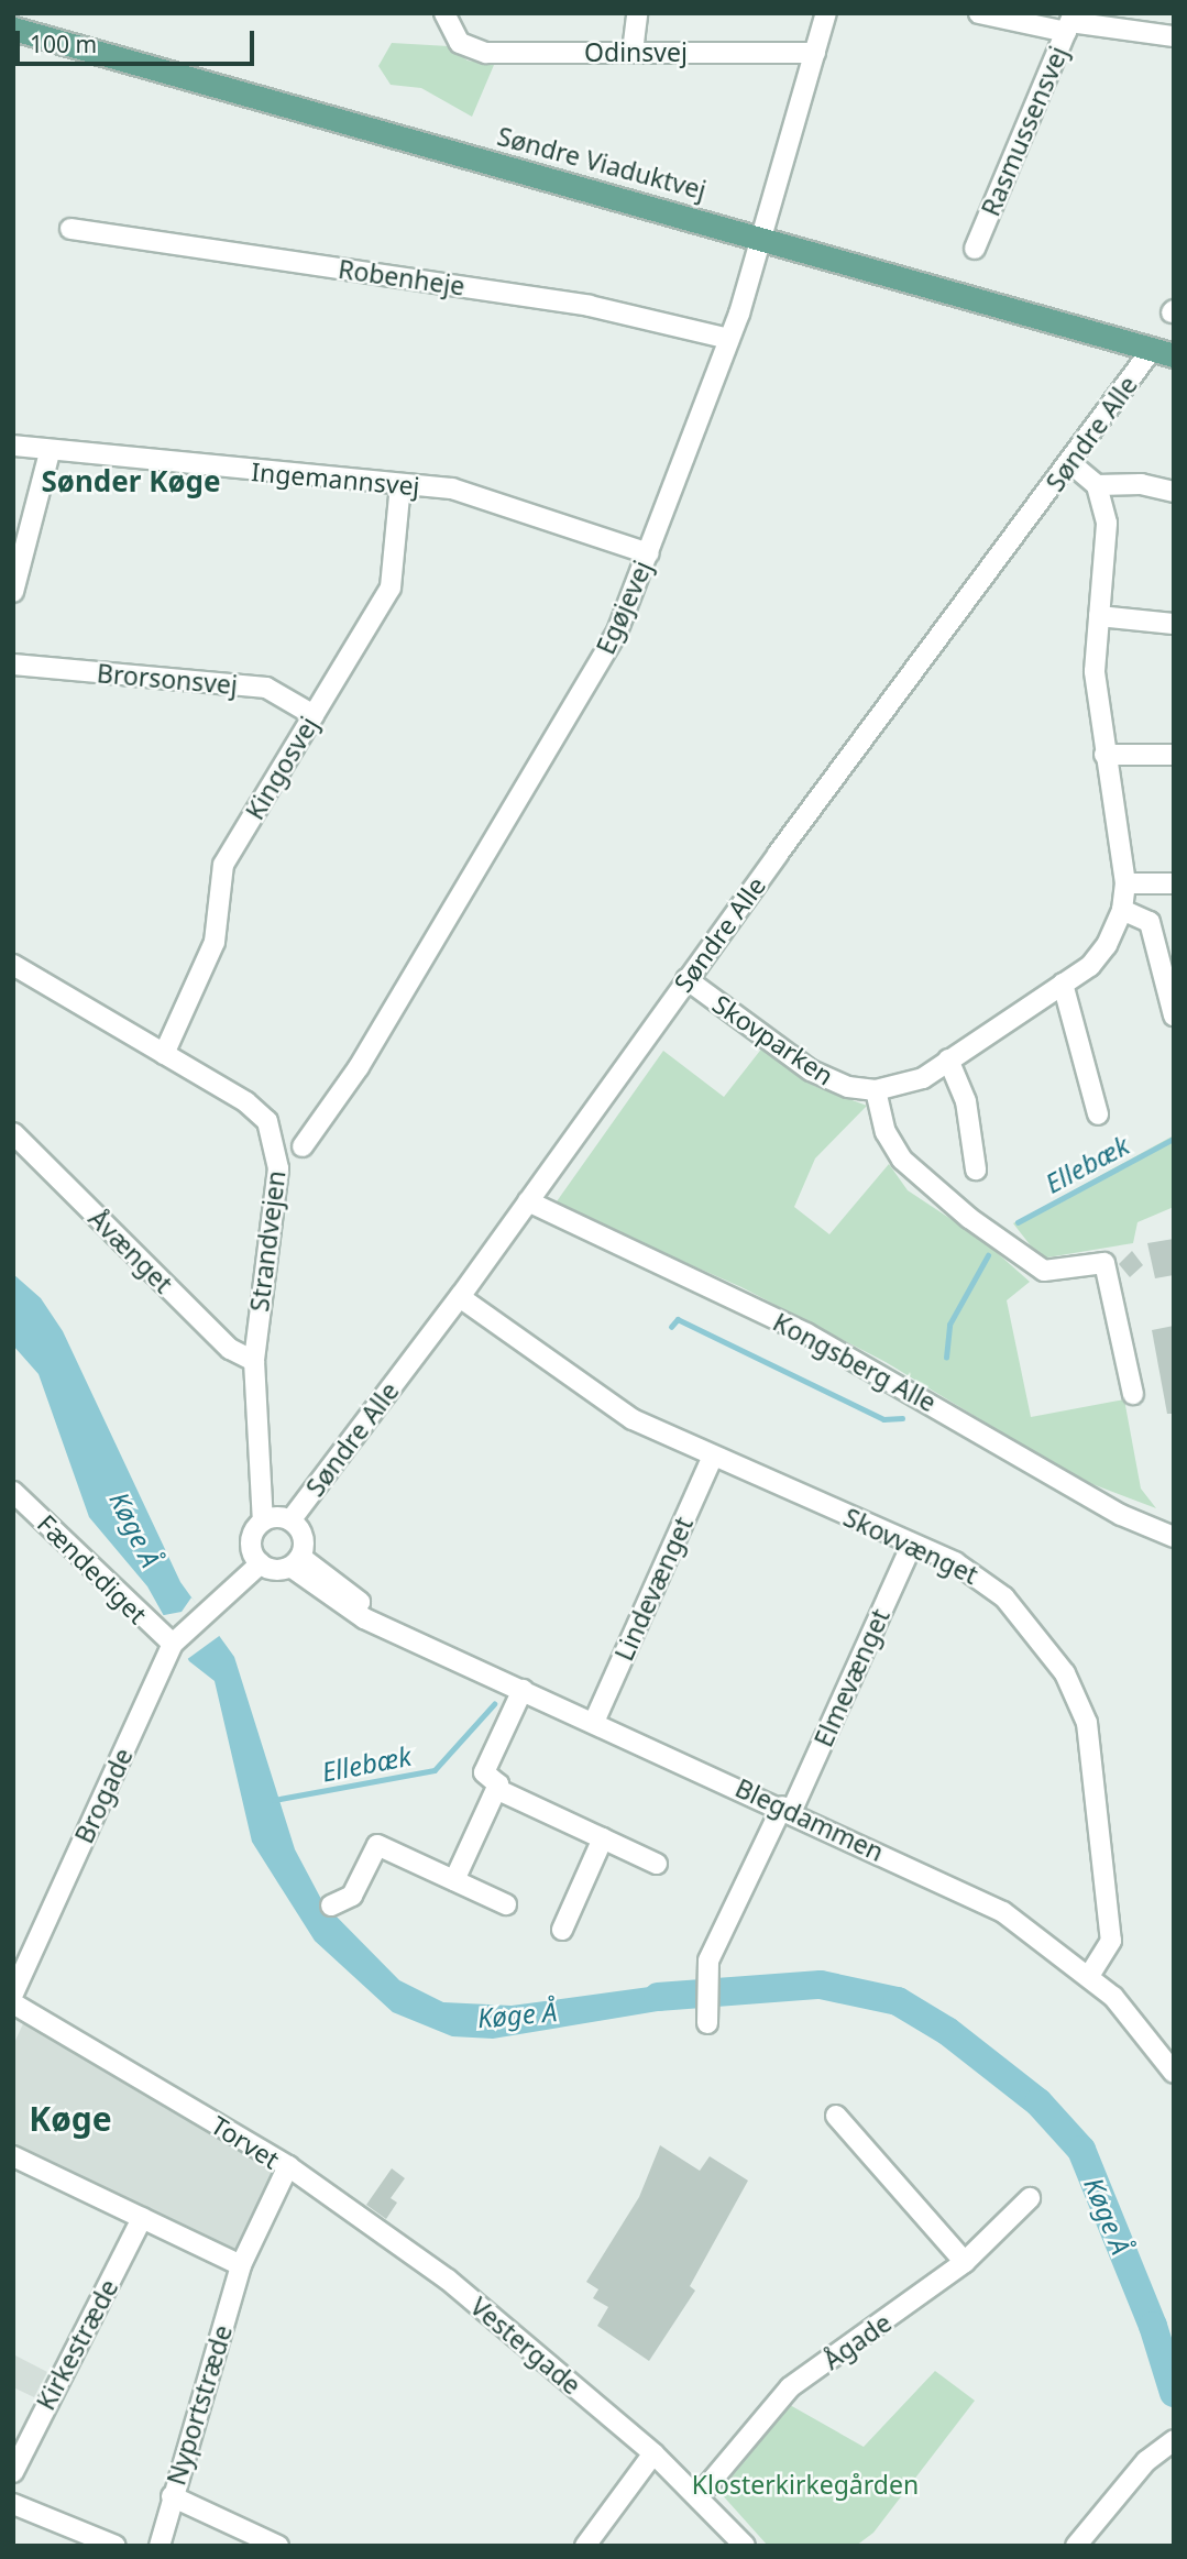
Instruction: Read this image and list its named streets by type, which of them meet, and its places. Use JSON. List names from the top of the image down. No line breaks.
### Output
{"streets":{"main road":["Søndre Viaduktvej"],"street":["Odinsvej","Rasmussensvej","Robenheje","Søndre Alle","Ingemannsvej","Egøjevej","Brorsonsvej","Kingosvej","Skovparken","Strandvejen","Åvænget","Kongsberg Alle","Skovvænget","Fændediget","Lindevænget","Elmevænget","Brogade","Blegdammen","Torvet","Ågade","Kirkestræde","Vestergade","Nyportstræde"]},"crossings":[["Odinsvej","Egøjevej"],["Søndre Viaduktvej","Søndre Alle"],["Søndre Viaduktvej","Egøjevej"],["Robenheje","Egøjevej"],["Søndre Alle","Skovparken"],["Søndre Alle","Strandvejen"],["Søndre Alle","Kongsberg Alle"],["Søndre Alle","Skovvænget"],["Søndre Alle","Brogade"],["Søndre Alle","Blegdammen"],["Ingemannsvej","Egøjevej"],["Ingemannsvej","Kingosvej"],["Brorsonsvej","Kingosvej"],["Kingosvej","Strandvejen"],["Strandvejen","Åvænget"],["Strandvejen","Brogade"],["Strandvejen","Blegdammen"],["Skovvænget","Lindevænget"],["Skovvænget","Elmevænget"],["Skovvænget","Blegdammen"],["Fændediget","Brogade"],["Lindevænget","Blegdammen"],["Elmevænget","Blegdammen"],["Brogade","Blegdammen"],["Torvet","Vestergade"],["Torvet","Nyportstræde"],["Ågade","Vestergade"]],"districts":["Sønder Køge","Køge"],"water":["Ellebæk","Køge Å"],"parks":["Klosterkirkegården"],"scale_bar":"100 m"}
